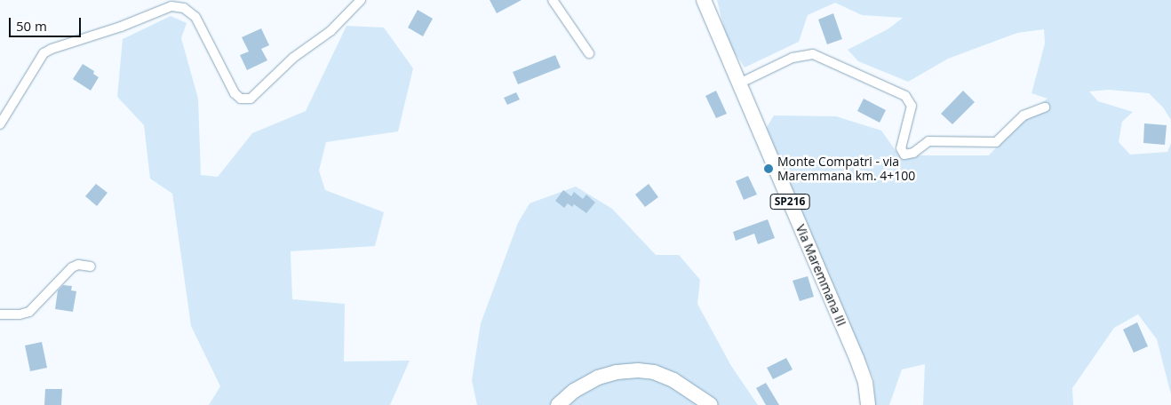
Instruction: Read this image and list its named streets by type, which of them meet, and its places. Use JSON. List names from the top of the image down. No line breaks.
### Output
{"streets":{"main road":["SP216","Via Maremmana III"]},"places":["Monte Compatri - via Maremmana km. 4+100"],"scale_bar":"50 m"}
